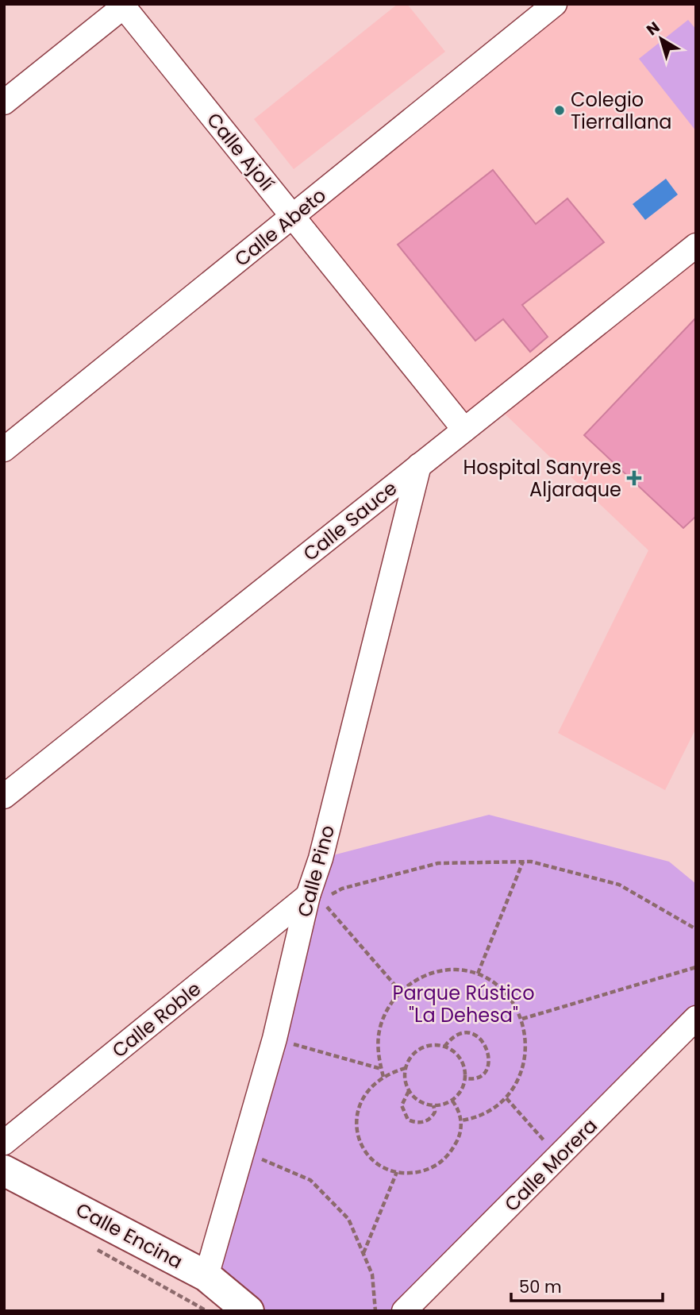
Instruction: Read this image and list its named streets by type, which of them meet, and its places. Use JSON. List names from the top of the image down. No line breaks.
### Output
{"streets":{"street":["Calle Ajolí","Calle Abeto","Calle Sauce","Calle Pino","Calle Roble","Calle Morera","Calle Encina"]},"crossings":[["Calle Ajolí","Calle Abeto"],["Calle Ajolí","Calle Sauce"],["Calle Sauce","Calle Pino"],["Calle Pino","Calle Roble"],["Calle Pino","Calle Encina"]],"parks":["Parque Rústico \"La Dehesa\""],"places":{"other":["Colegio Tierrallana"],"health":["Hospital Sanyres Aljaraque"]},"scale_bar":"50 m","north":"top left"}
